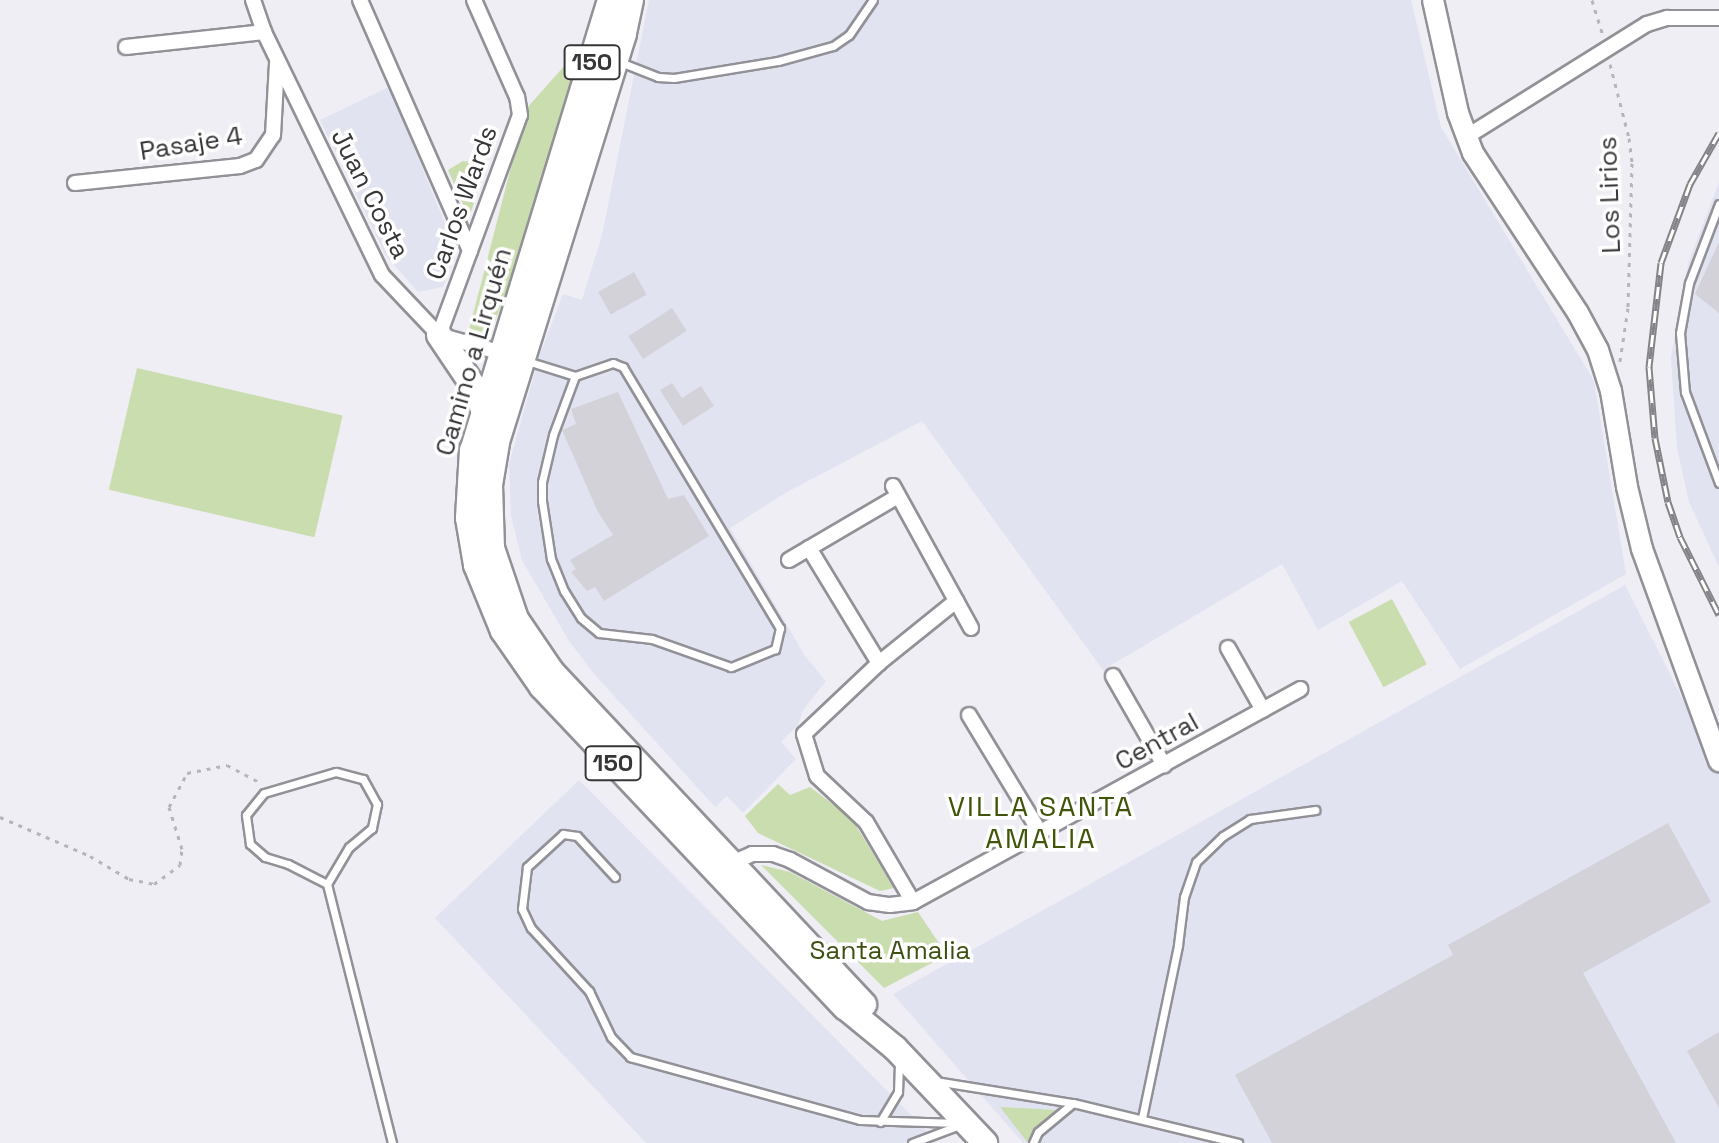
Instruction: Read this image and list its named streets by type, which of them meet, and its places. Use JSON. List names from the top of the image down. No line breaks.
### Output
{"streets":{"main road":["150","Camino a Lirquén"],"street":["Pasaje 4","Juan Costa","Carlos Wards","Central"],"path":["Los Lirios"]},"crossings":[["Pasaje 4","Juan Costa"],["Juan Costa","Carlos Wards"],["Juan Costa","Camino a Lirquén"],["Camino a Lirquén","Central"]],"districts":["VILLA SANTA AMALIA"],"parks":["Santa Amalia"]}
